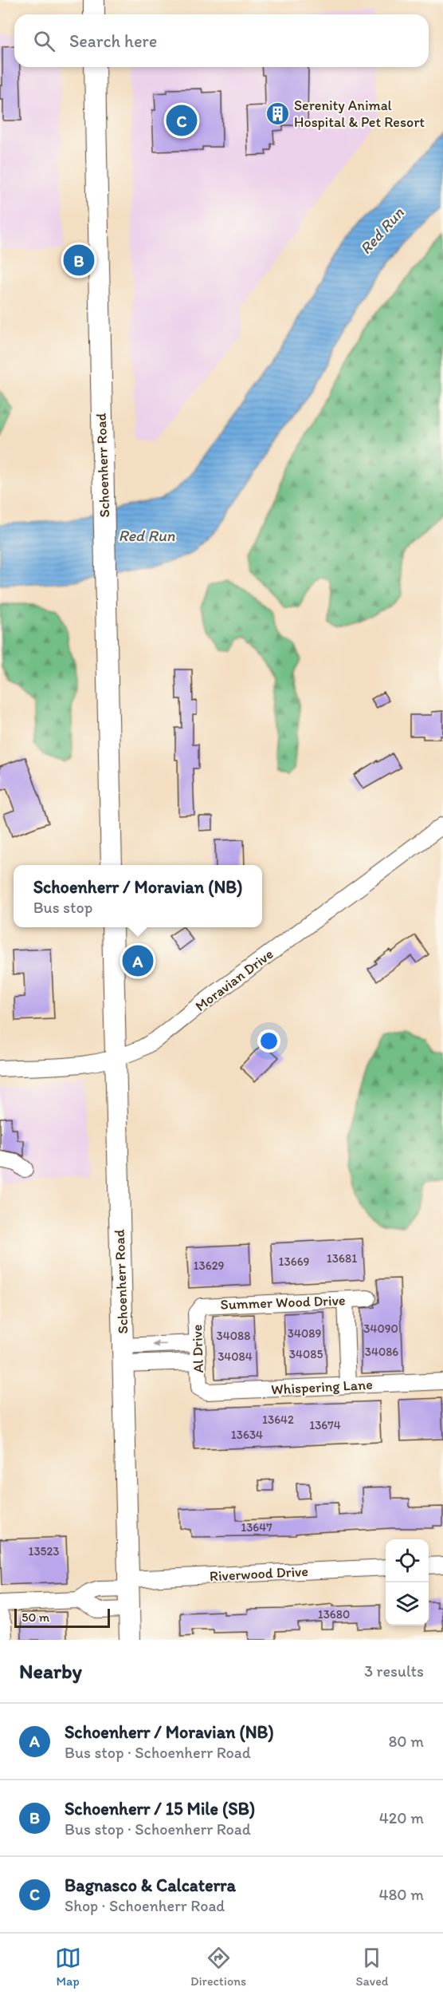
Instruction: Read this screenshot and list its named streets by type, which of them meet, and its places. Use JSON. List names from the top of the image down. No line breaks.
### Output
{"streets":{"main road":["Schoenherr Road"],"street":["Moravian Drive","Summer Wood Drive","Al Drive","Whispering Lane","Riverwood Drive"]},"crossings":[["Schoenherr Road","Moravian Drive"],["Schoenherr Road","Riverwood Drive"],["Summer Wood Drive","Al Drive"],["Al Drive","Whispering Lane"]],"water":["Red Run"],"places":{"building":["Serenity Animal Hospital & Pet Resort"]},"house_numbers":["13681","13669","13629","34090","34089","34088","34086","34085","34084","13642","13674","13634","13647","13523","13680"],"scale_bar":"50 m","page":{"search":"Search here","pins":["C","B","A"],"popup":["Schoenherr / Moravian (NB)","Bus stop"],"scale":"50 m","heading":["Nearby","3 results"],"list":[{"mark":"A","name":"Schoenherr / Moravian (NB)","note":"Bus stop · Schoenherr Road","value":"80 m"},{"mark":"B","name":"Schoenherr / 15 Mile (SB)","note":"Bus stop · Schoenherr Road","value":"420 m"},{"mark":"C","name":"Bagnasco & Calcaterra","note":"Shop · Schoenherr Road","value":"480 m"}],"nav":["Map","Directions","Saved"]}}
